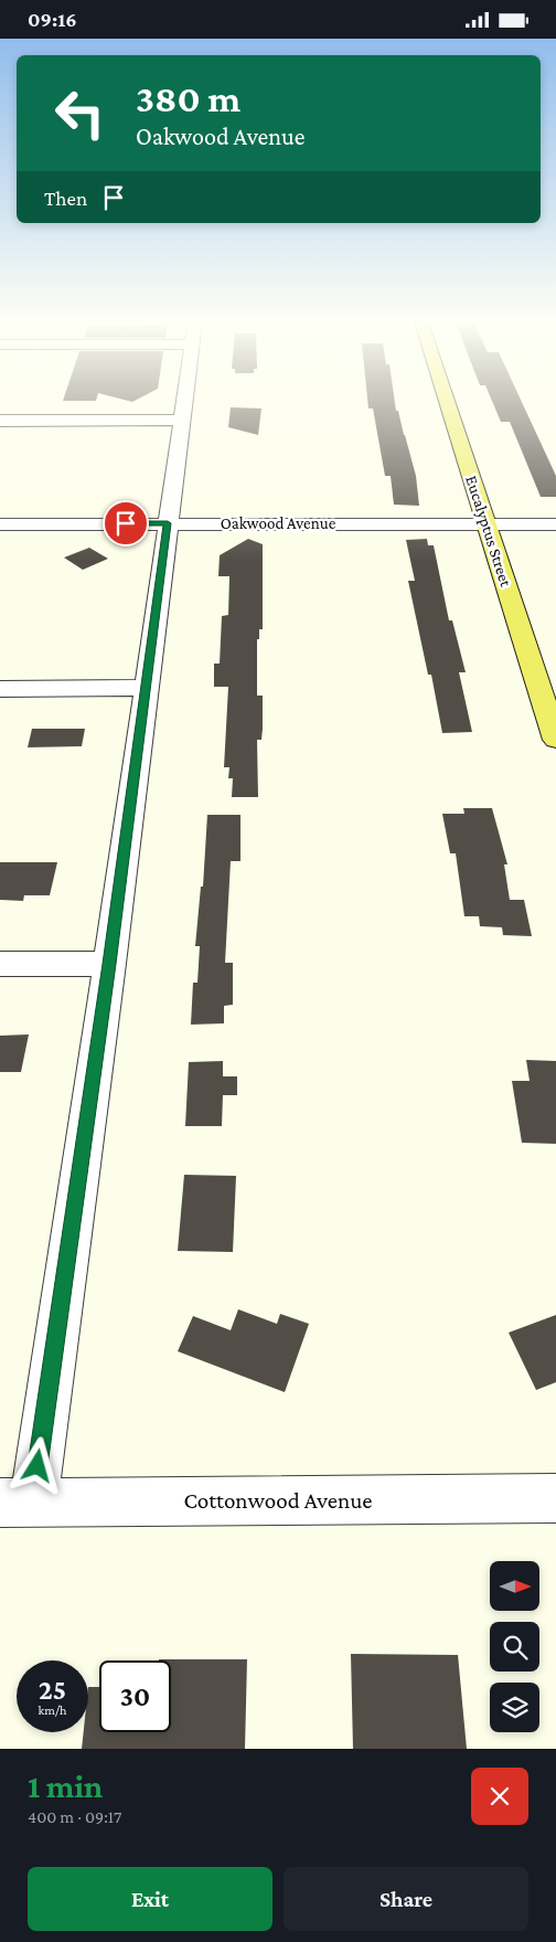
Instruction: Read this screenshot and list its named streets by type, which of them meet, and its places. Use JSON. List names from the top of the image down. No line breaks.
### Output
{"streets":{"main road":["Eucalyptus Street"],"street":["Oakwood Avenue","Cottonwood Avenue"]},"crossings":[["Oakwood Avenue","Eucalyptus Street"]],"north":"right","page":{"status":"09:16","turn":["380 m","Oakwood Avenue"],"then":"Then","speed":"25 km/h","limit":"30","heading":["1 min","400 m · 09:17"],"buttons":["Exit","Share"]}}
